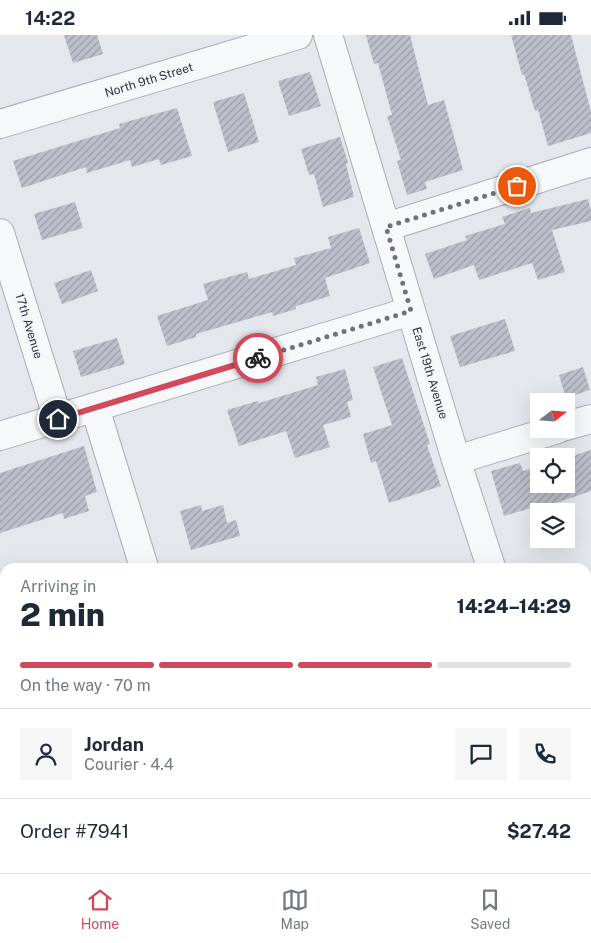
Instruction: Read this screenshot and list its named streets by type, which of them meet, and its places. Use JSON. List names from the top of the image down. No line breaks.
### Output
{"streets":{"street":["North 9th Street","17th Avenue","East 19th Avenue"]},"north":"right","page":{"status":"14:22","heading":["2 min","Arriving in","14:24–14:29"],"panel":["Jordan","Courier · 4.4","Order #7941","$27.42"],"bar":"On the way · 70 m","tabs":["Home","Map","Saved"]}}
